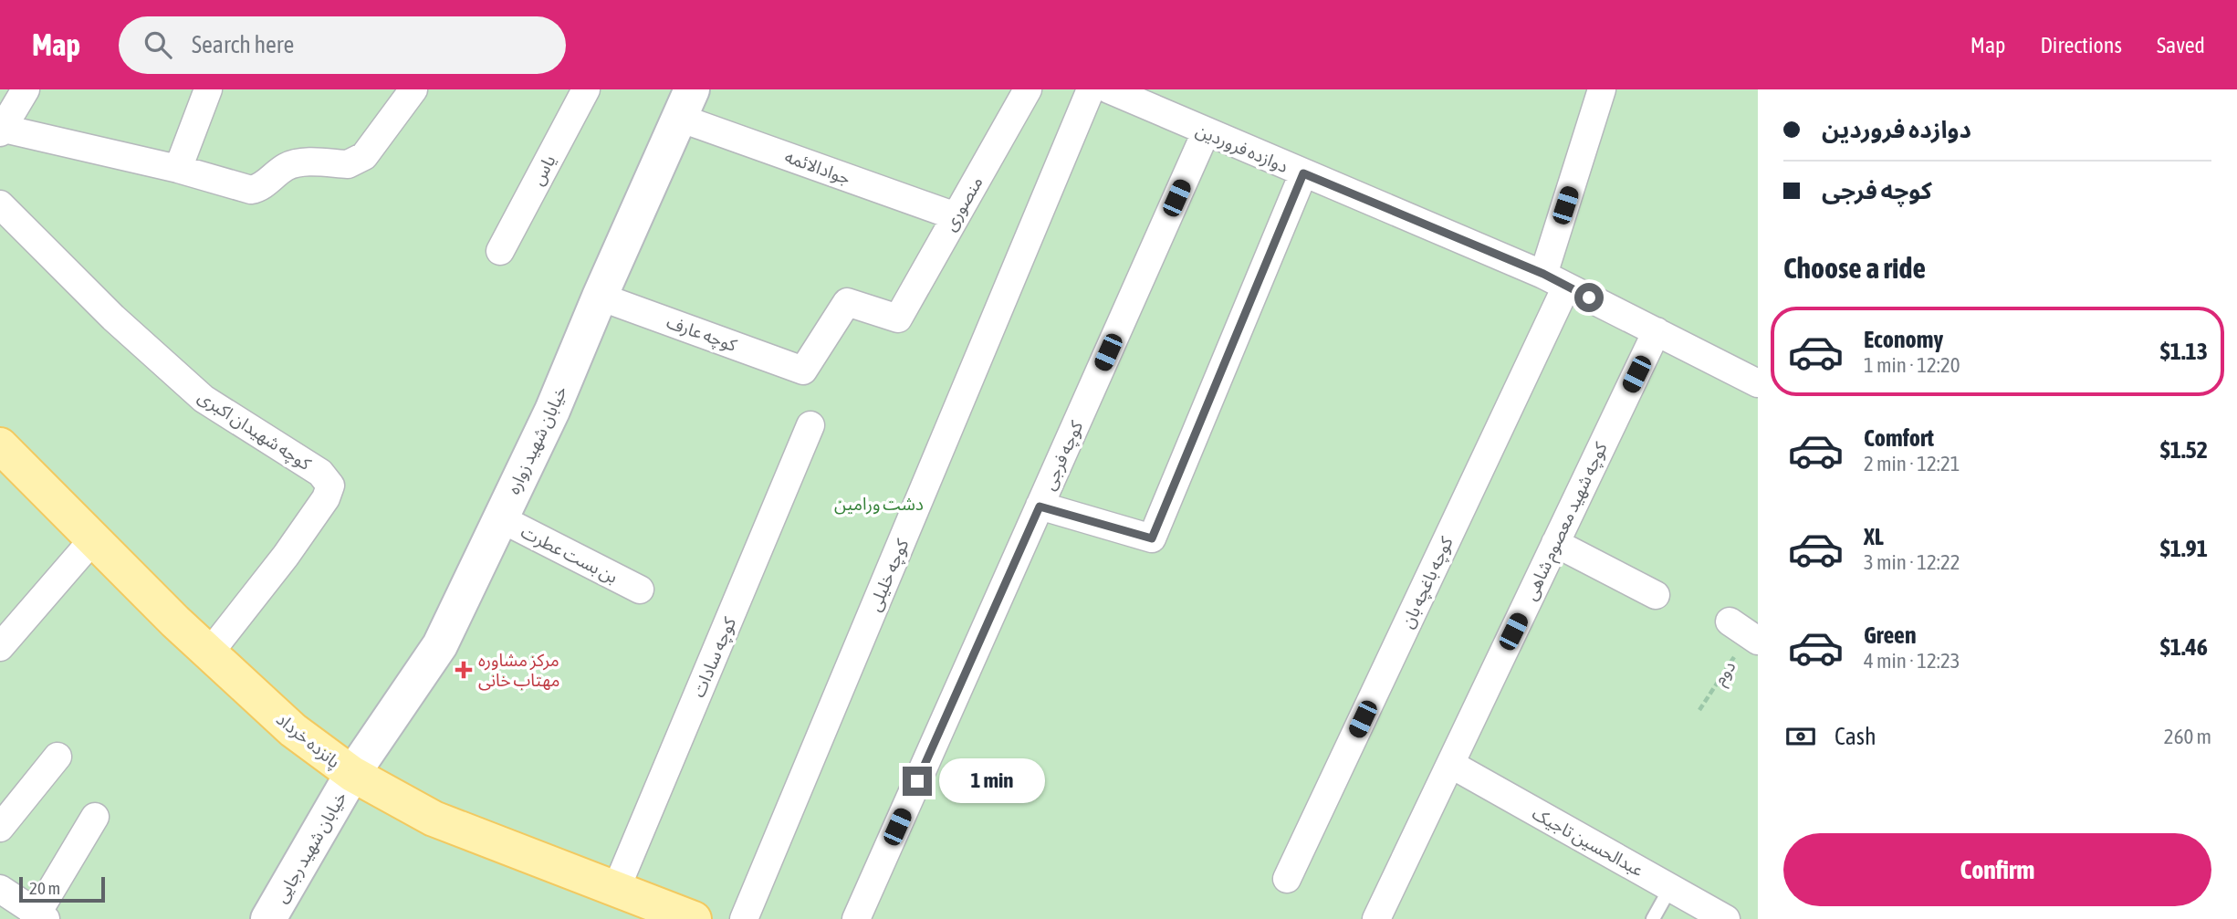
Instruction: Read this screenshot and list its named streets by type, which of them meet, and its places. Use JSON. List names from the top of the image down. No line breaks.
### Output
{"streets":{"main road":["پانزده خرداد"],"street":["دوازده فروردین","جوادالائمه","یاس","منصوری","کوچه عارف","کوچه شهیدان اکبری","خیابان شهید زواره","کوچه فرجی","کوچه شهید معصوم شاهی","بن بست عطرت","کوچه خلیلی","کوچه باغچه بان","کوچه سادات","عبدالحسین تاجیک","خیابان شهید رجایی"],"path":["دوم"]},"crossings":[["دوازده فروردین","کوچه فرجی"],["دوازده فروردین","کوچه شهید معصوم شاهی"],["دوازده فروردین","کوچه باغچه بان"],["جوادالائمه","منصوری"],["جوادالائمه","خیابان شهید زواره"],["منصوری","کوچه عارف"],["کوچه عارف","خیابان شهید زواره"],["کوچه شهیدان اکبری","پانزده خرداد"],["خیابان شهید زواره","بن بست عطرت"],["خیابان شهید زواره","پانزده خرداد"],["خیابان شهید زواره","خیابان شهید رجایی"],["کوچه شهید معصوم شاهی","عبدالحسین تاجیک"],["کوچه سادات","پانزده خرداد"],["پانزده خرداد","خیابان شهید رجایی"]],"parks":["دشت ورامین"],"places":{"health":["مرکز مشاوره مهتاب خانی"]},"scale_bar":"20 m","page":{"header":"Map","search":"Search here","nav":["Map","Directions","Saved"],"banner":["دوازده فروردین","کوچه فرجی"],"heading":"Choose a ride","list":[{"name":"Economy","note":"1 min · 12:20","value":"$1.13"},{"name":"Comfort","note":"2 min · 12:21","value":"$1.52"},{"name":"XL","note":"3 min · 12:22","value":"$1.91"},{"name":"Green","note":"4 min · 12:23","value":"$1.46"}],"pay":["Cash","260 m"],"bubble":"1 min","buttons":"Confirm","scale":"20 m"}}
